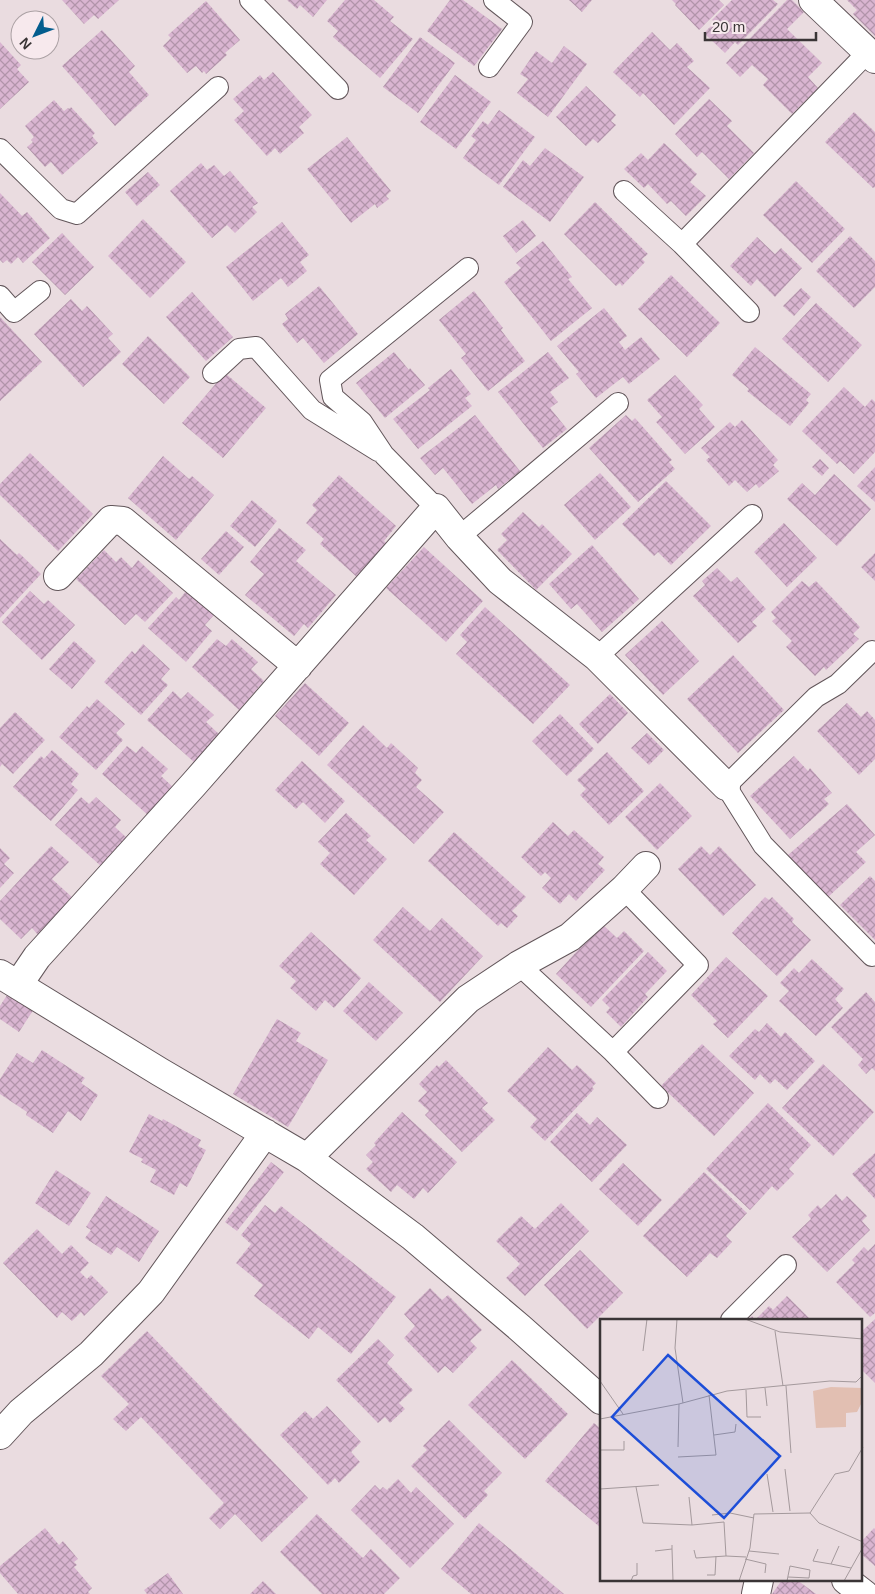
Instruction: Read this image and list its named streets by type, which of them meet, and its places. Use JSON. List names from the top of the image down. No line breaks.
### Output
{"scale_bar":"20 m","north":"bottom left"}
